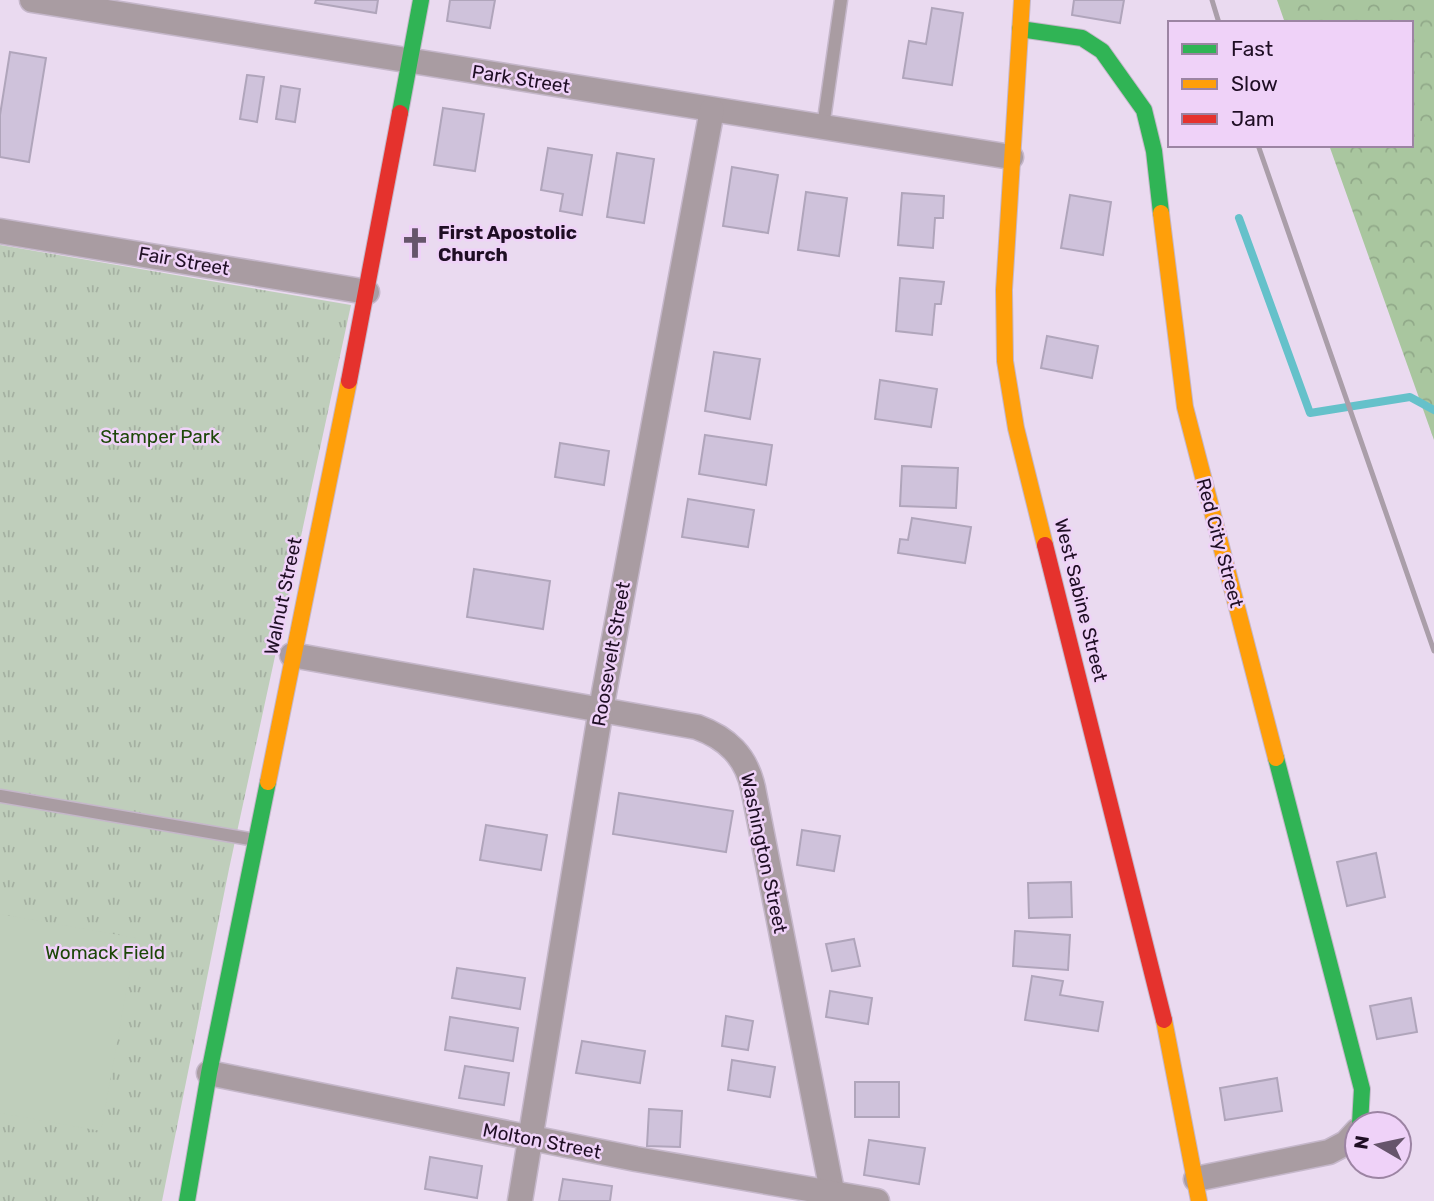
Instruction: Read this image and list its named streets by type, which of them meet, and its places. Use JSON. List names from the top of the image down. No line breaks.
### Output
{"streets":{"street":["Park Street","Fair Street","Red City Street","Walnut Street","West Sabine Street","Roosevelt Street","Washington Street","Molton Street"]},"crossings":[["Park Street","Walnut Street"],["Park Street","West Sabine Street"],["Park Street","Roosevelt Street"],["Fair Street","Walnut Street"],["Red City Street","West Sabine Street"],["Walnut Street","Washington Street"],["Walnut Street","Molton Street"],["Roosevelt Street","Washington Street"],["Roosevelt Street","Molton Street"],["Washington Street","Molton Street"]],"parks":["Stamper Park","Womack Field"],"places":{"church":["First Apostolic Church"]},"legend":["Fast","Slow","Jam"],"north":"left"}
